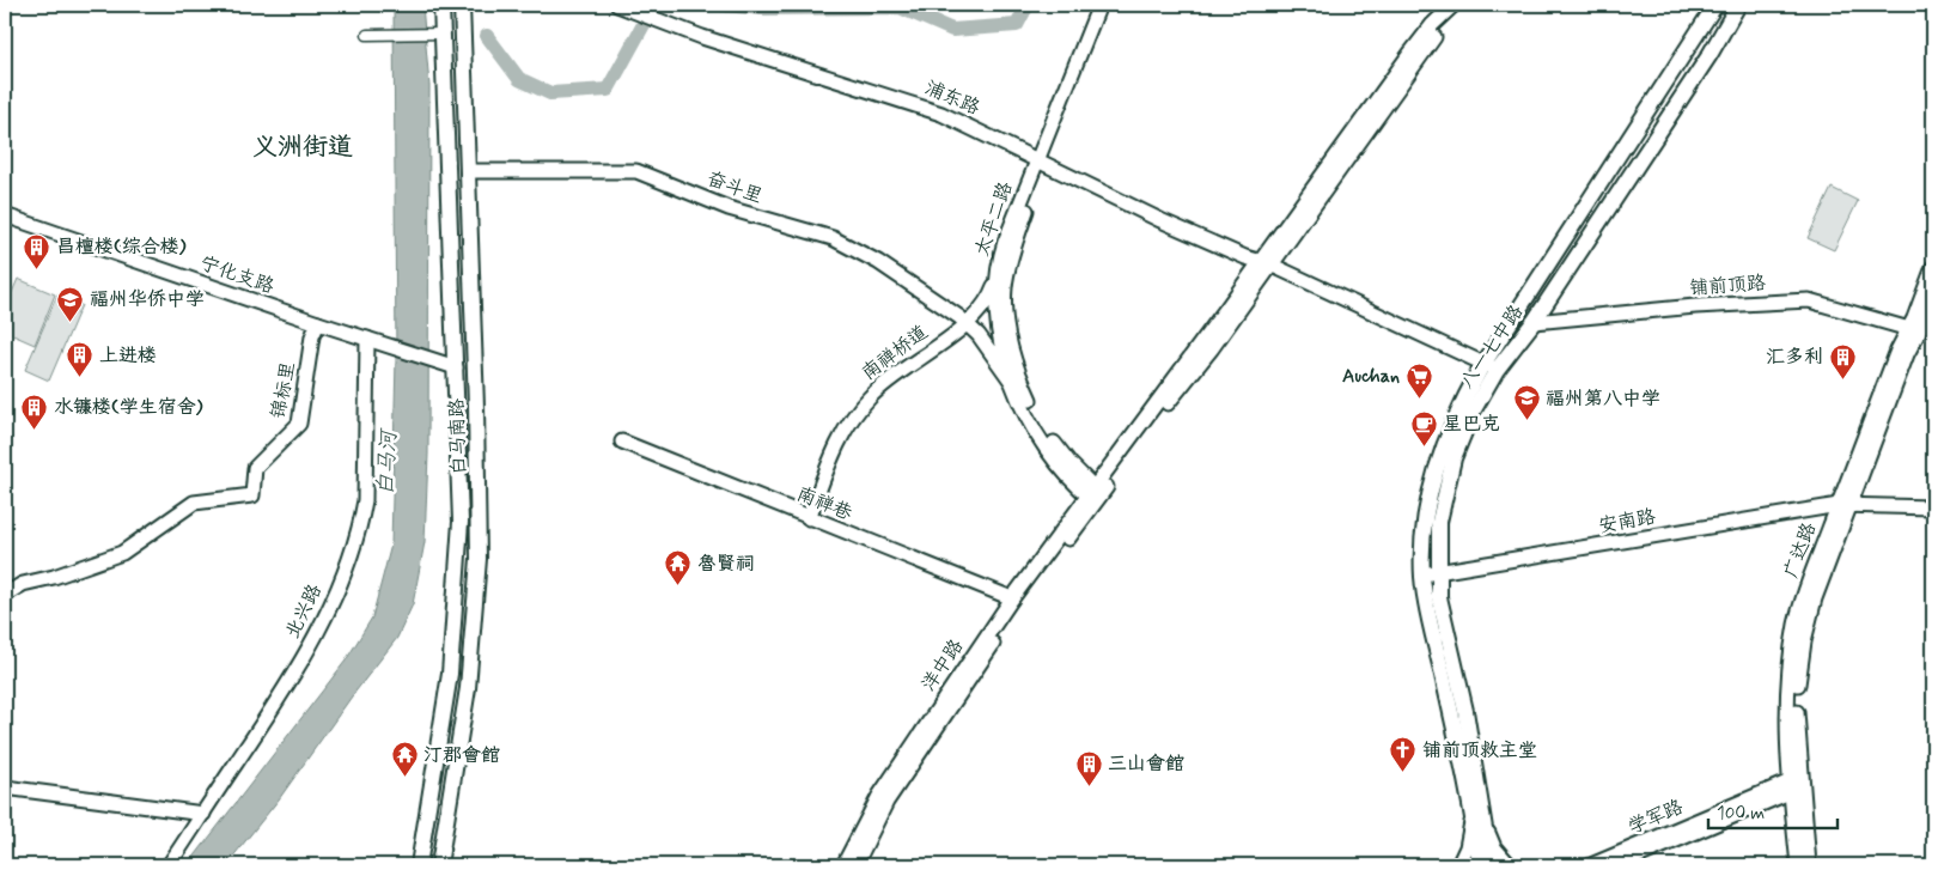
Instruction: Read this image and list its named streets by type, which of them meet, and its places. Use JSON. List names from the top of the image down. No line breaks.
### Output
{"streets":{"main road":["八一七中路","白马南路"],"street":["浦东路","奋斗里","太平二路","宁化支路","铺前顶路","南禅桥道","锦标里","南禅巷","安南路","广达路","北兴路","洋中路","学军路"]},"crossings":[["浦东路","太平二路"],["浦东路","八一七中路"],["奋斗里","太平二路"],["奋斗里","南禅桥道"],["奋斗里","白马南路"],["太平二路","南禅桥道"],["太平二路","洋中路"],["宁化支路","锦标里"],["宁化支路","北兴路"],["铺前顶路","八一七中路"],["铺前顶路","广达路"],["八一七中路","安南路"],["南禅桥道","南禅巷"],["南禅巷","洋中路"],["安南路","广达路"],["广达路","学军路"]],"districts":["义洲街道"],"water":["白马河"],"places":{"building":["昌檀楼(综合楼)","上进楼","汇多利","水镰楼(学生宿舍)","三山會館"],"school or university":["福州华侨中学","福州第八中学"],"supermarket":["Auchan"],"cafe":["星巴克"],"temple":["魯賢祠","汀郡會館"],"church":["铺前顶救主堂"]},"scale_bar":"100 m"}
